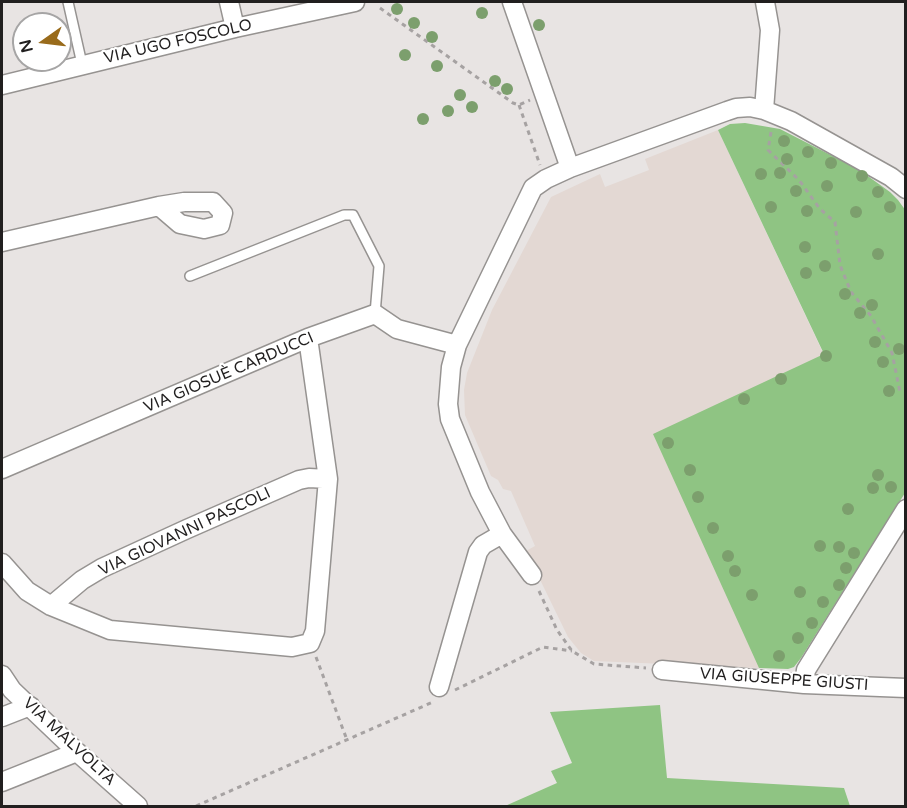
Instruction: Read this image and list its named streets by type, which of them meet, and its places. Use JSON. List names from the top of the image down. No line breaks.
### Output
{"streets":{"street":["VIA UGO FOSCOLO","VIA GIOSUÈ CARDUCCI","VIA GIOVANNI PASCOLI","VIA GIUSEPPE GIUSTI","VIA MALVOLTA"]},"north":"left"}
